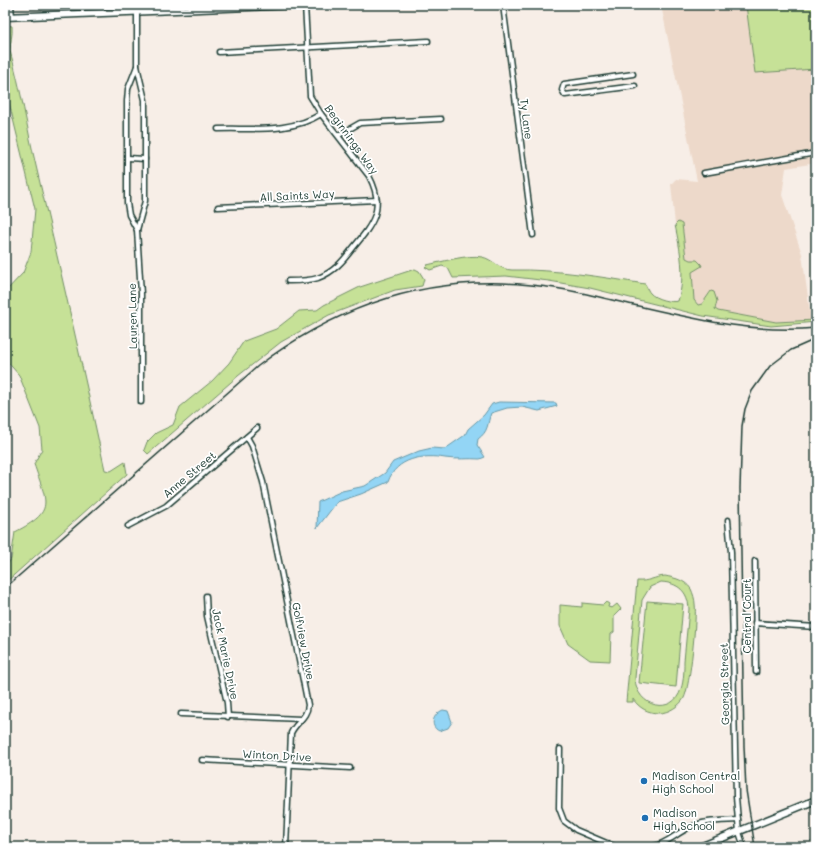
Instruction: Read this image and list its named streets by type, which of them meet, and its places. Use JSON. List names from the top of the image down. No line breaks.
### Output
{"streets":{"street":["Ty Lane","Beginnings Way","All Saints Way","Lauren Lane","Anne Street","Central Court","Golfview Drive","Jack Marie Drive","Georgia Street","Winton Drive"]},"crossings":[["Beginnings Way","All Saints Way"],["Anne Street","Golfview Drive"],["Golfview Drive","Winton Drive"]],"places":["Madison Central High School","Madison High School"]}
